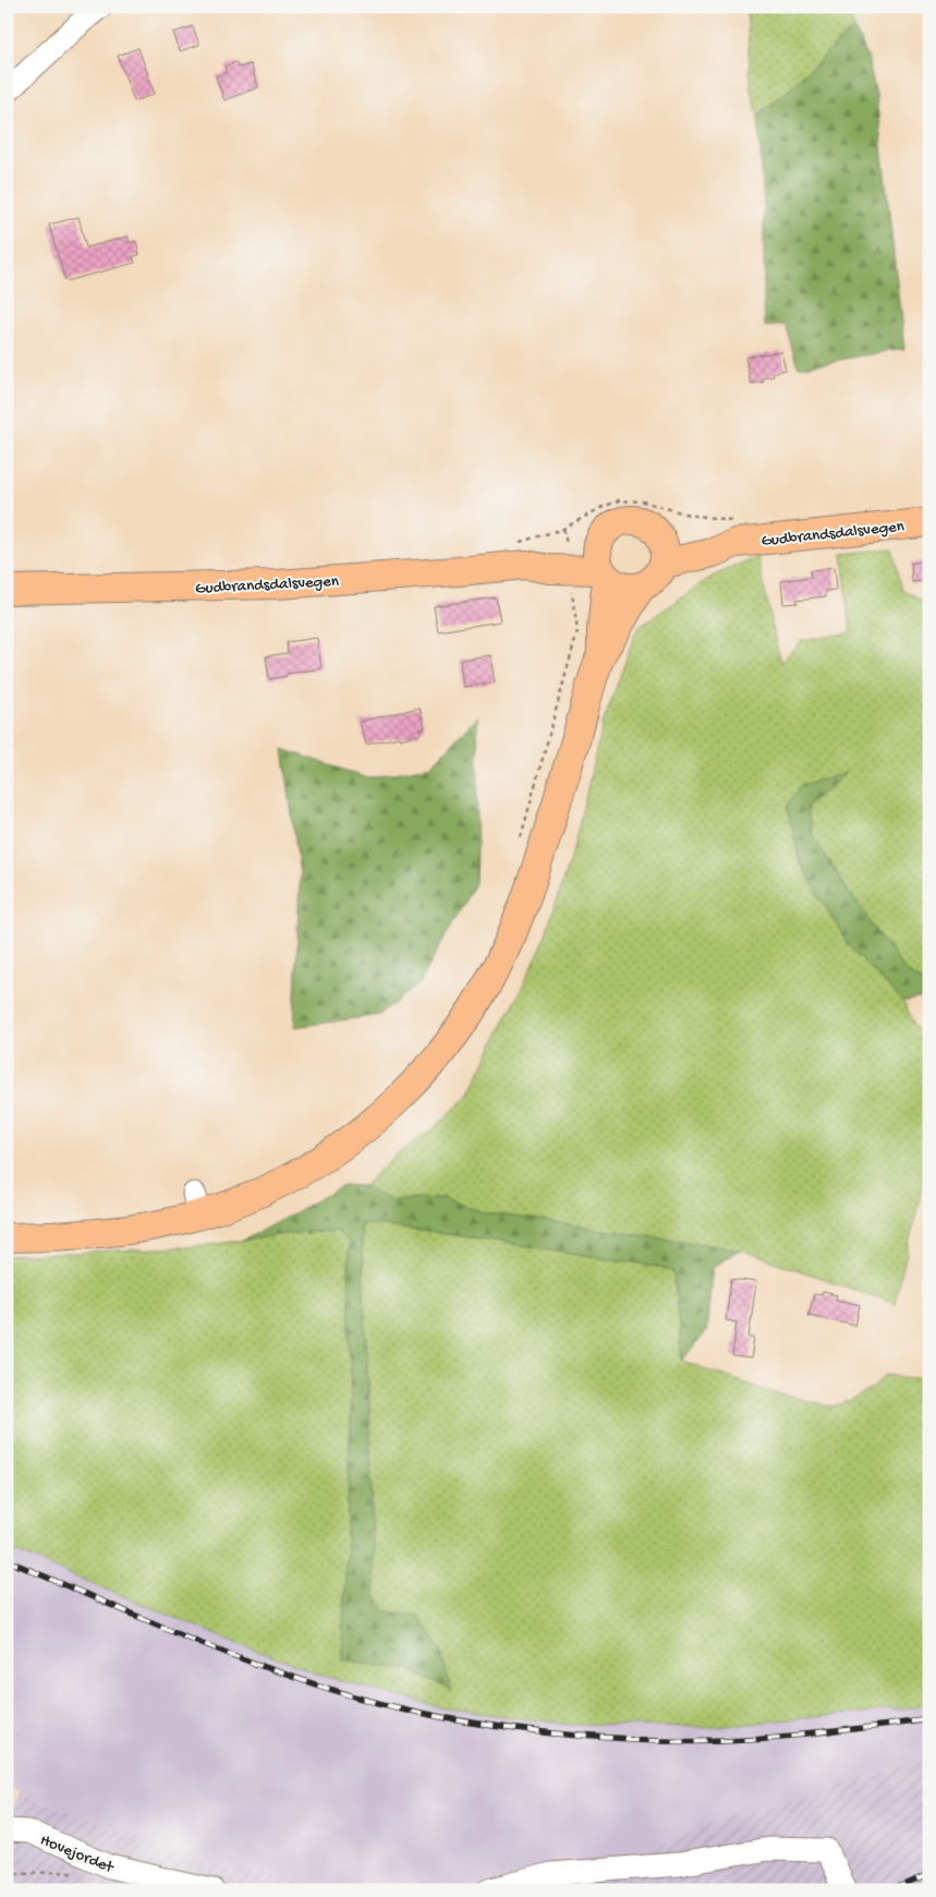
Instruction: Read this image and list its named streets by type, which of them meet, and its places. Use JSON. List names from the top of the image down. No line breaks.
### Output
{"streets":{"main road":["Gudbrandsdalsvegen"],"street":["Hovejordet"]}}
